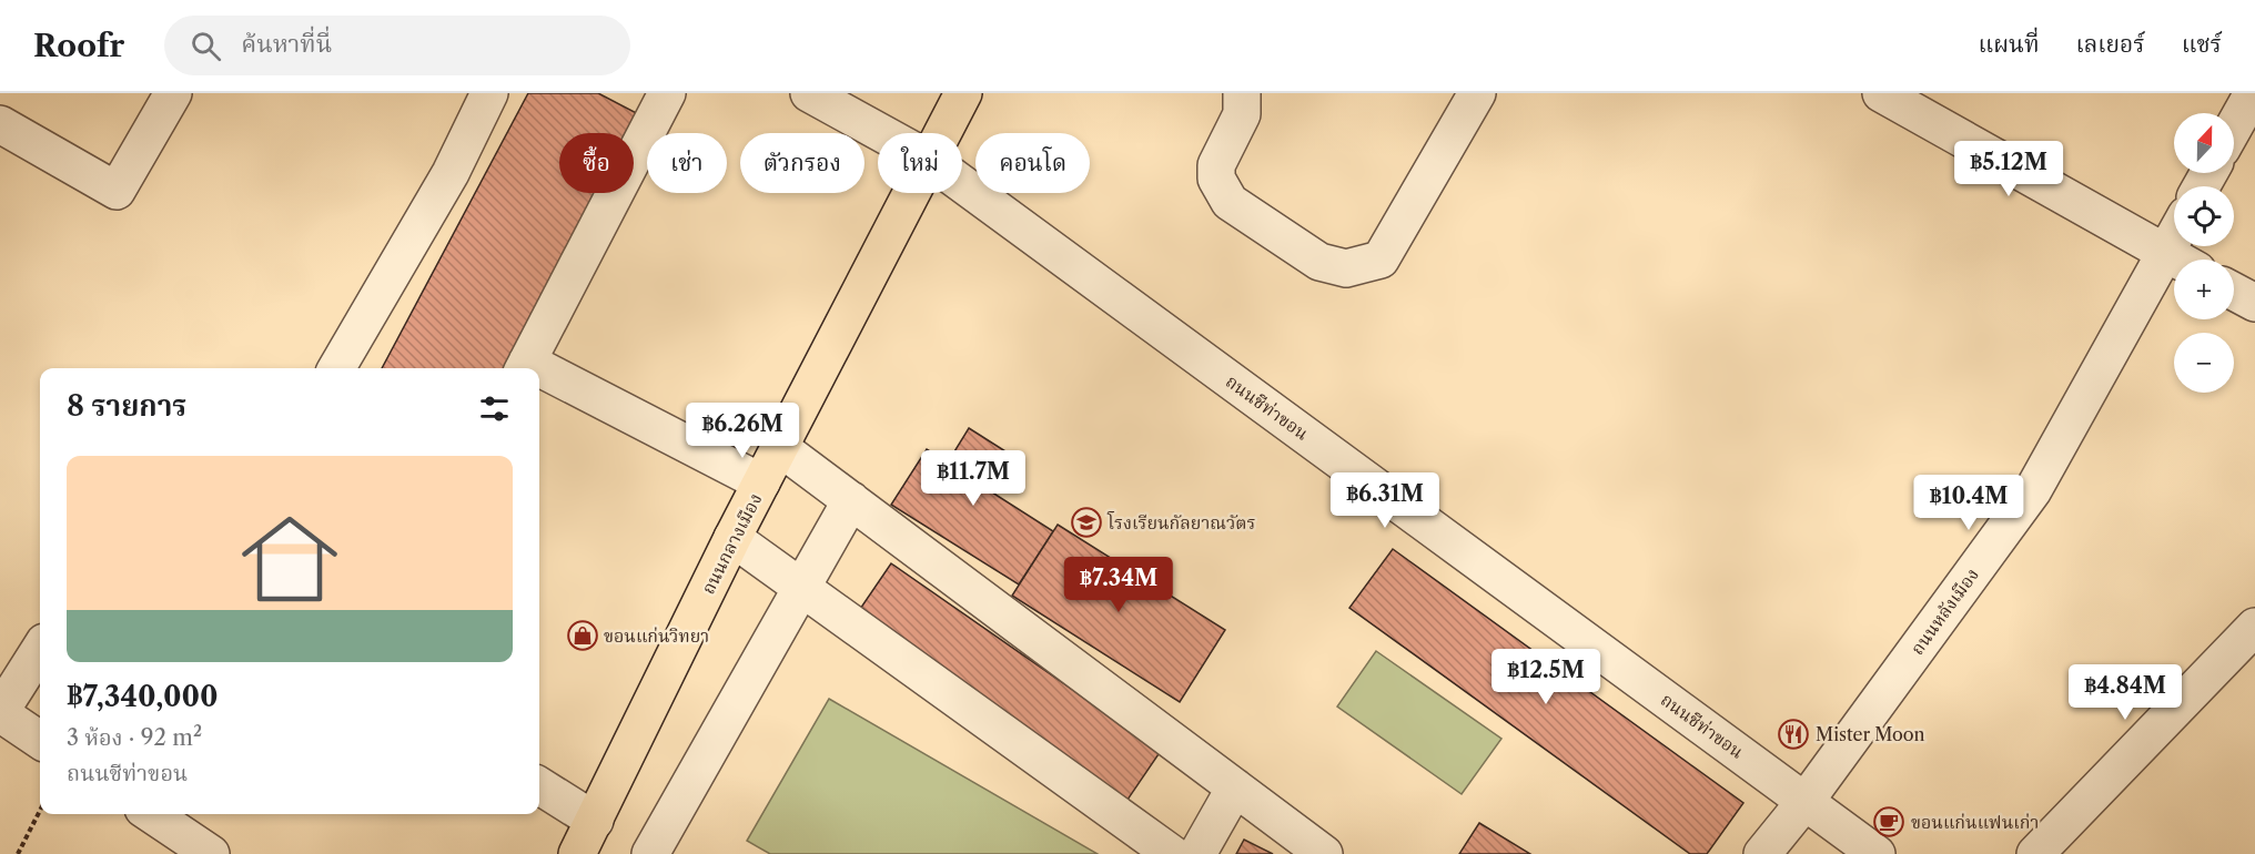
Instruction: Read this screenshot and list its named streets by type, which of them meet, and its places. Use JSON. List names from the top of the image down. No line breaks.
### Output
{"streets":{"main road":["ถนนกลางเมือง"],"street":["ถนนชีท่าขอน","ถนนหลังเมือง"]},"crossings":[["ถนนชีท่าขอน","ถนนหลังเมือง"]],"places":{"school or university":["โรงเรียนกัลยาณวัตร"],"shop":["ขอนแก่นวิทยา"],"restaurant":["Mister Moon"],"cafe":["ขอนแก่นแฟนเก่า"]},"north":"top","page":{"header":"Roofr","search":"ค้นหาที่นี่","nav":["แผนที่","เลเยอร์","แชร์"],"map_buttons":["+","−"],"chip":["ซื้อ","เช่า","ตัวกรอง","ใหม่","คอนโด"],"price":["฿5.12M","฿6.26M","฿11.7M","฿6.31M","฿10.4M","฿7.34M","฿12.5M","฿4.84M"],"heading":"8 รายการ","list":[{"name":"฿7,340,000","note":"3 ห้อง · 92 m² · ถนนชีท่าขอน"}]}}
